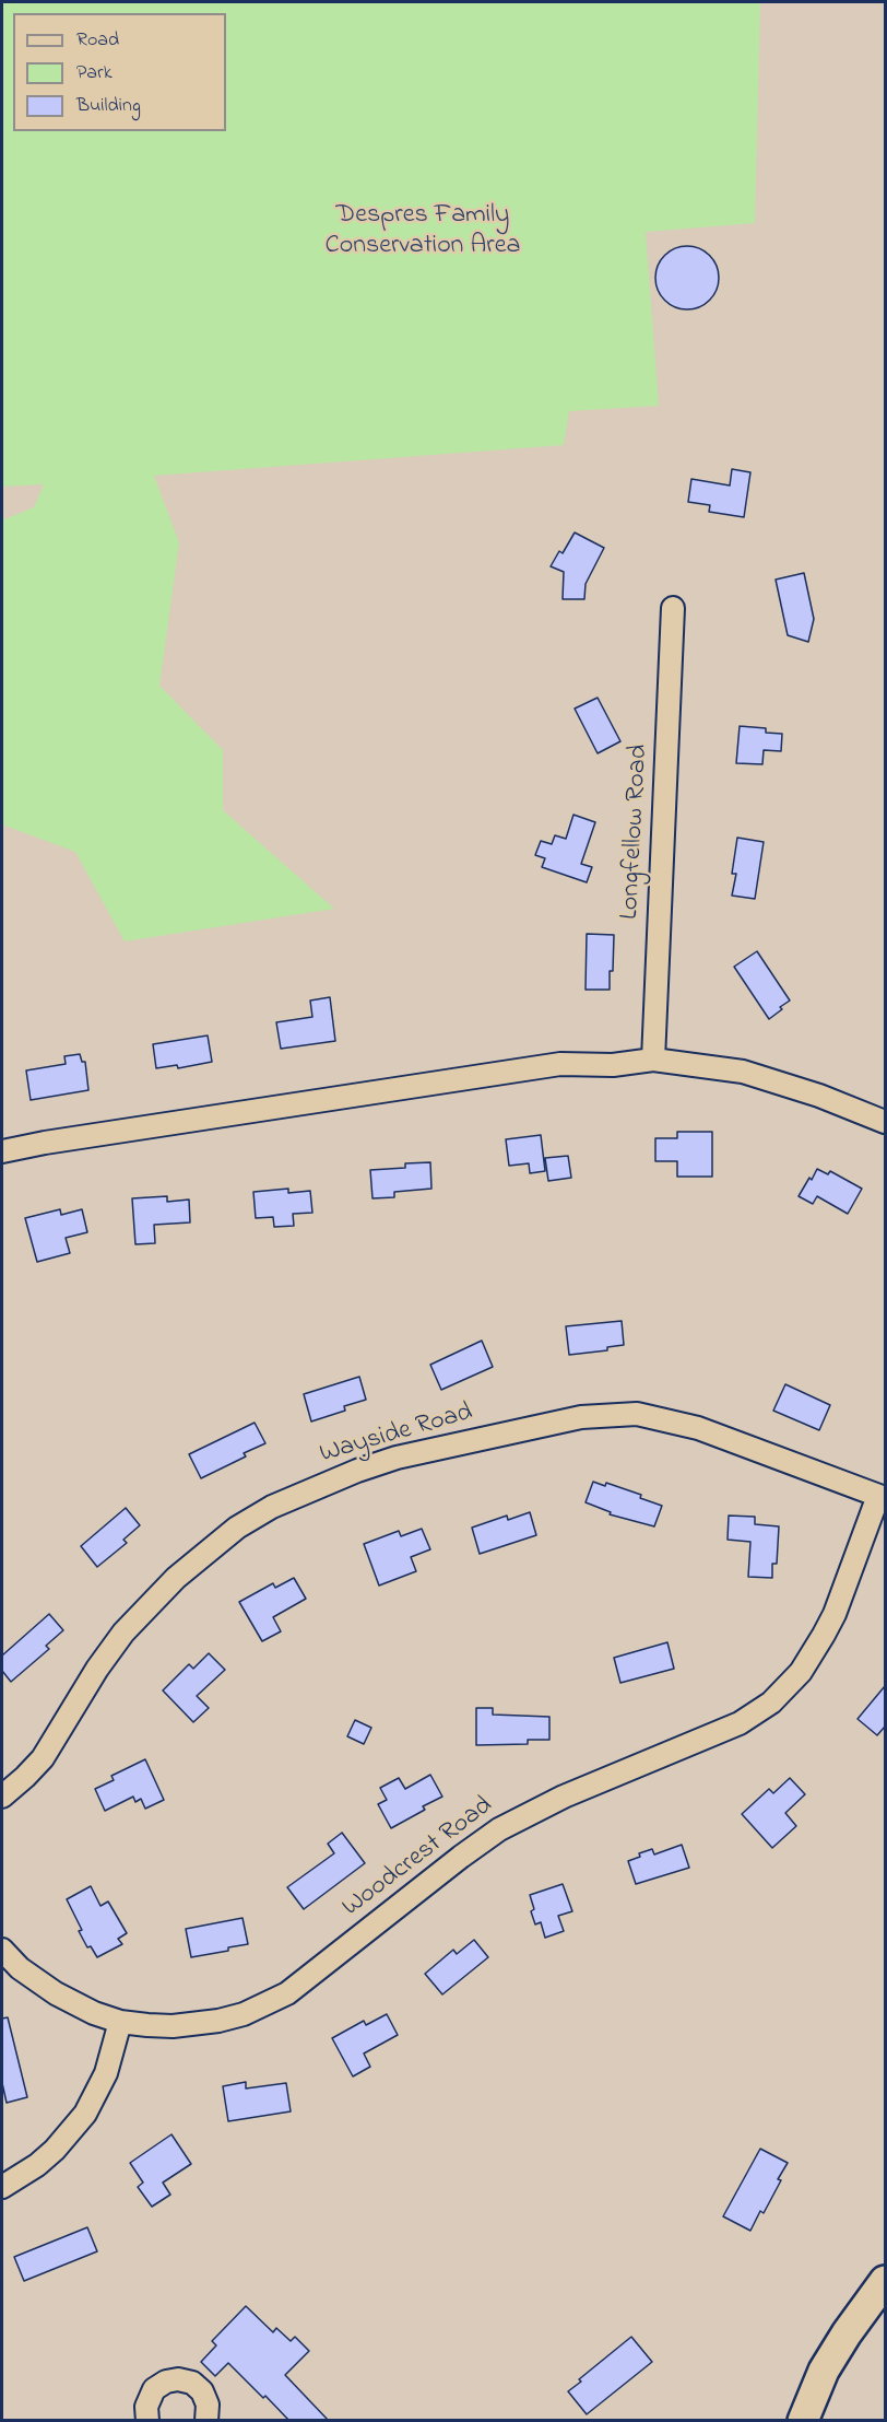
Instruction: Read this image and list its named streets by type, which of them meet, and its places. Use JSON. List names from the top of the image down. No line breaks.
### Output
{"streets":{"street":["Longfellow Road","Wayside Road","Woodcrest Road"]},"crossings":[["Wayside Road","Woodcrest Road"]],"parks":["Despres Family Conservation Area"],"legend":["Road","Park","Building"]}
